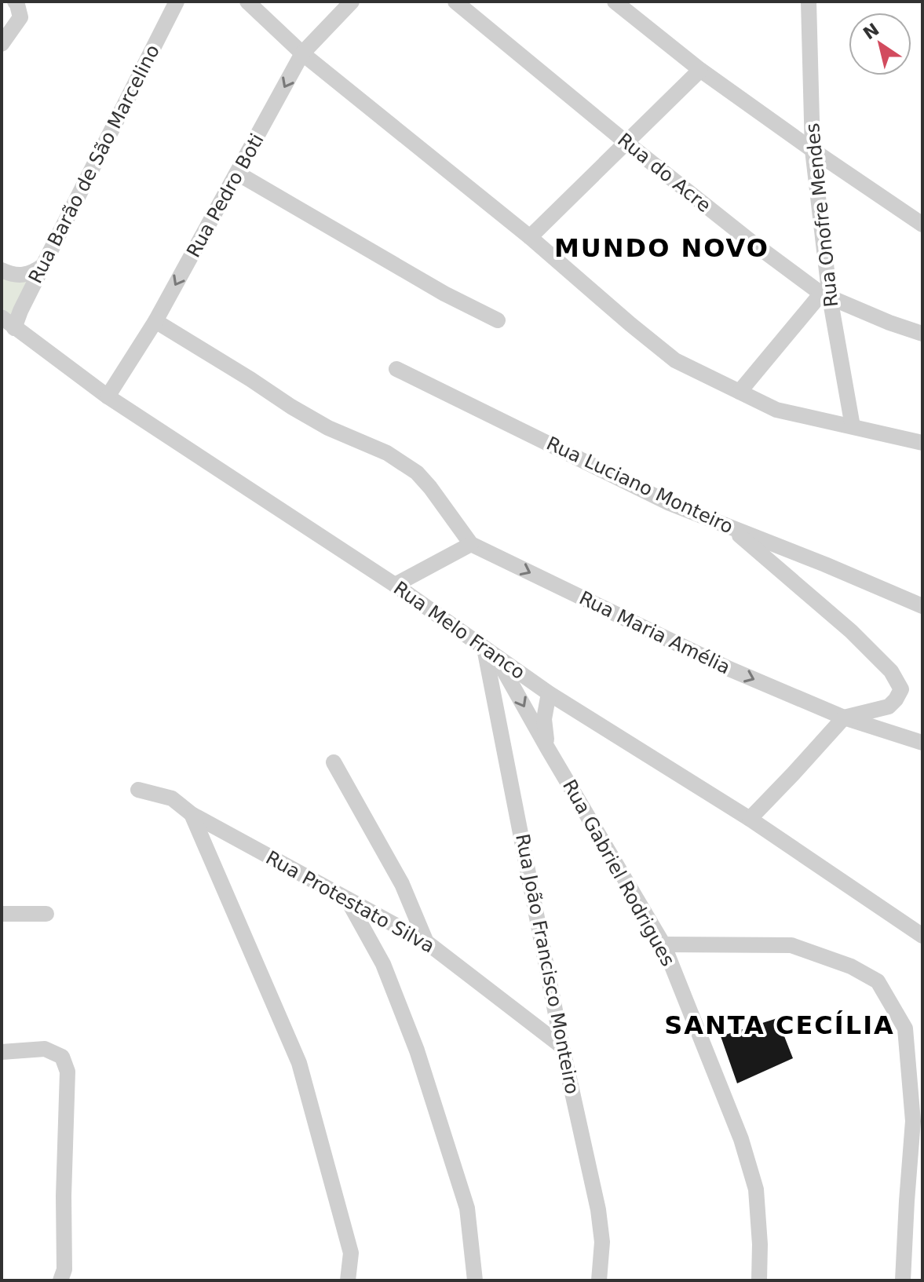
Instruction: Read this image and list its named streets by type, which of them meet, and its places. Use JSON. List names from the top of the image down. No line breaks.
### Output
{"streets":{"street":["Rua Barão de São Marcelino","Rua do Acre","Rua Pedro Boti","Rua Onofre Mendes","Rua Luciano Monteiro","Rua Melo Franco","Rua Maria Amélia","Rua Gabriel Rodrigues","Rua Protestato Silva","Rua João Francisco Monteiro"]},"crossings":[["Rua Barão de São Marcelino","Rua Melo Franco"],["Rua do Acre","Rua Onofre Mendes"],["Rua Pedro Boti","Rua Melo Franco"],["Rua Melo Franco","Rua Gabriel Rodrigues"],["Rua Melo Franco","Rua João Francisco Monteiro"],["Rua Gabriel Rodrigues","Rua João Francisco Monteiro"],["Rua Protestato Silva","Rua João Francisco Monteiro"]],"one_way":["Rua Pedro Boti","Rua Maria Amélia"],"districts":["MUNDO NOVO","SANTA CECÍLIA"],"north":"top left"}
